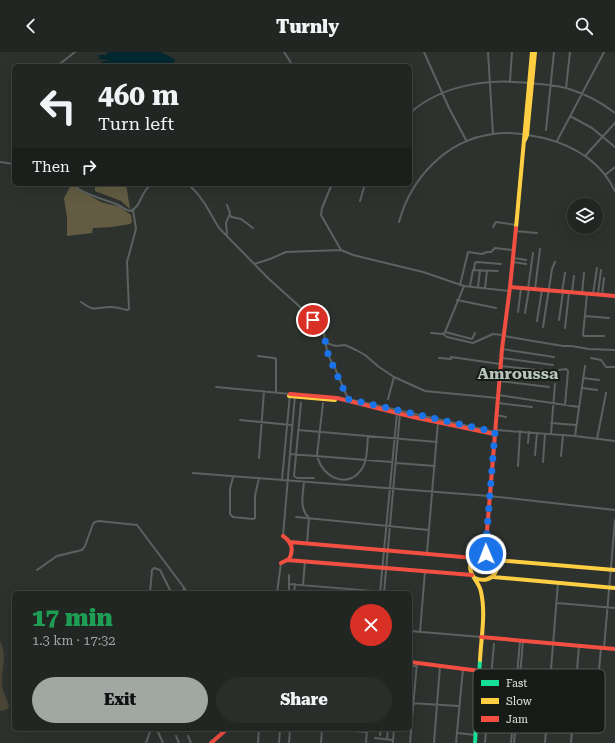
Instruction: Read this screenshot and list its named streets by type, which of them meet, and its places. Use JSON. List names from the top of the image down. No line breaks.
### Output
{"districts":["Amroussa"],"legend":["Fast","Slow","Jam"],"page":{"header":"Turnly","turn":["460 m","Turn left"],"then":"Then","heading":["17 min","1.3 km · 17:32"],"buttons":["Exit","Share"]}}
